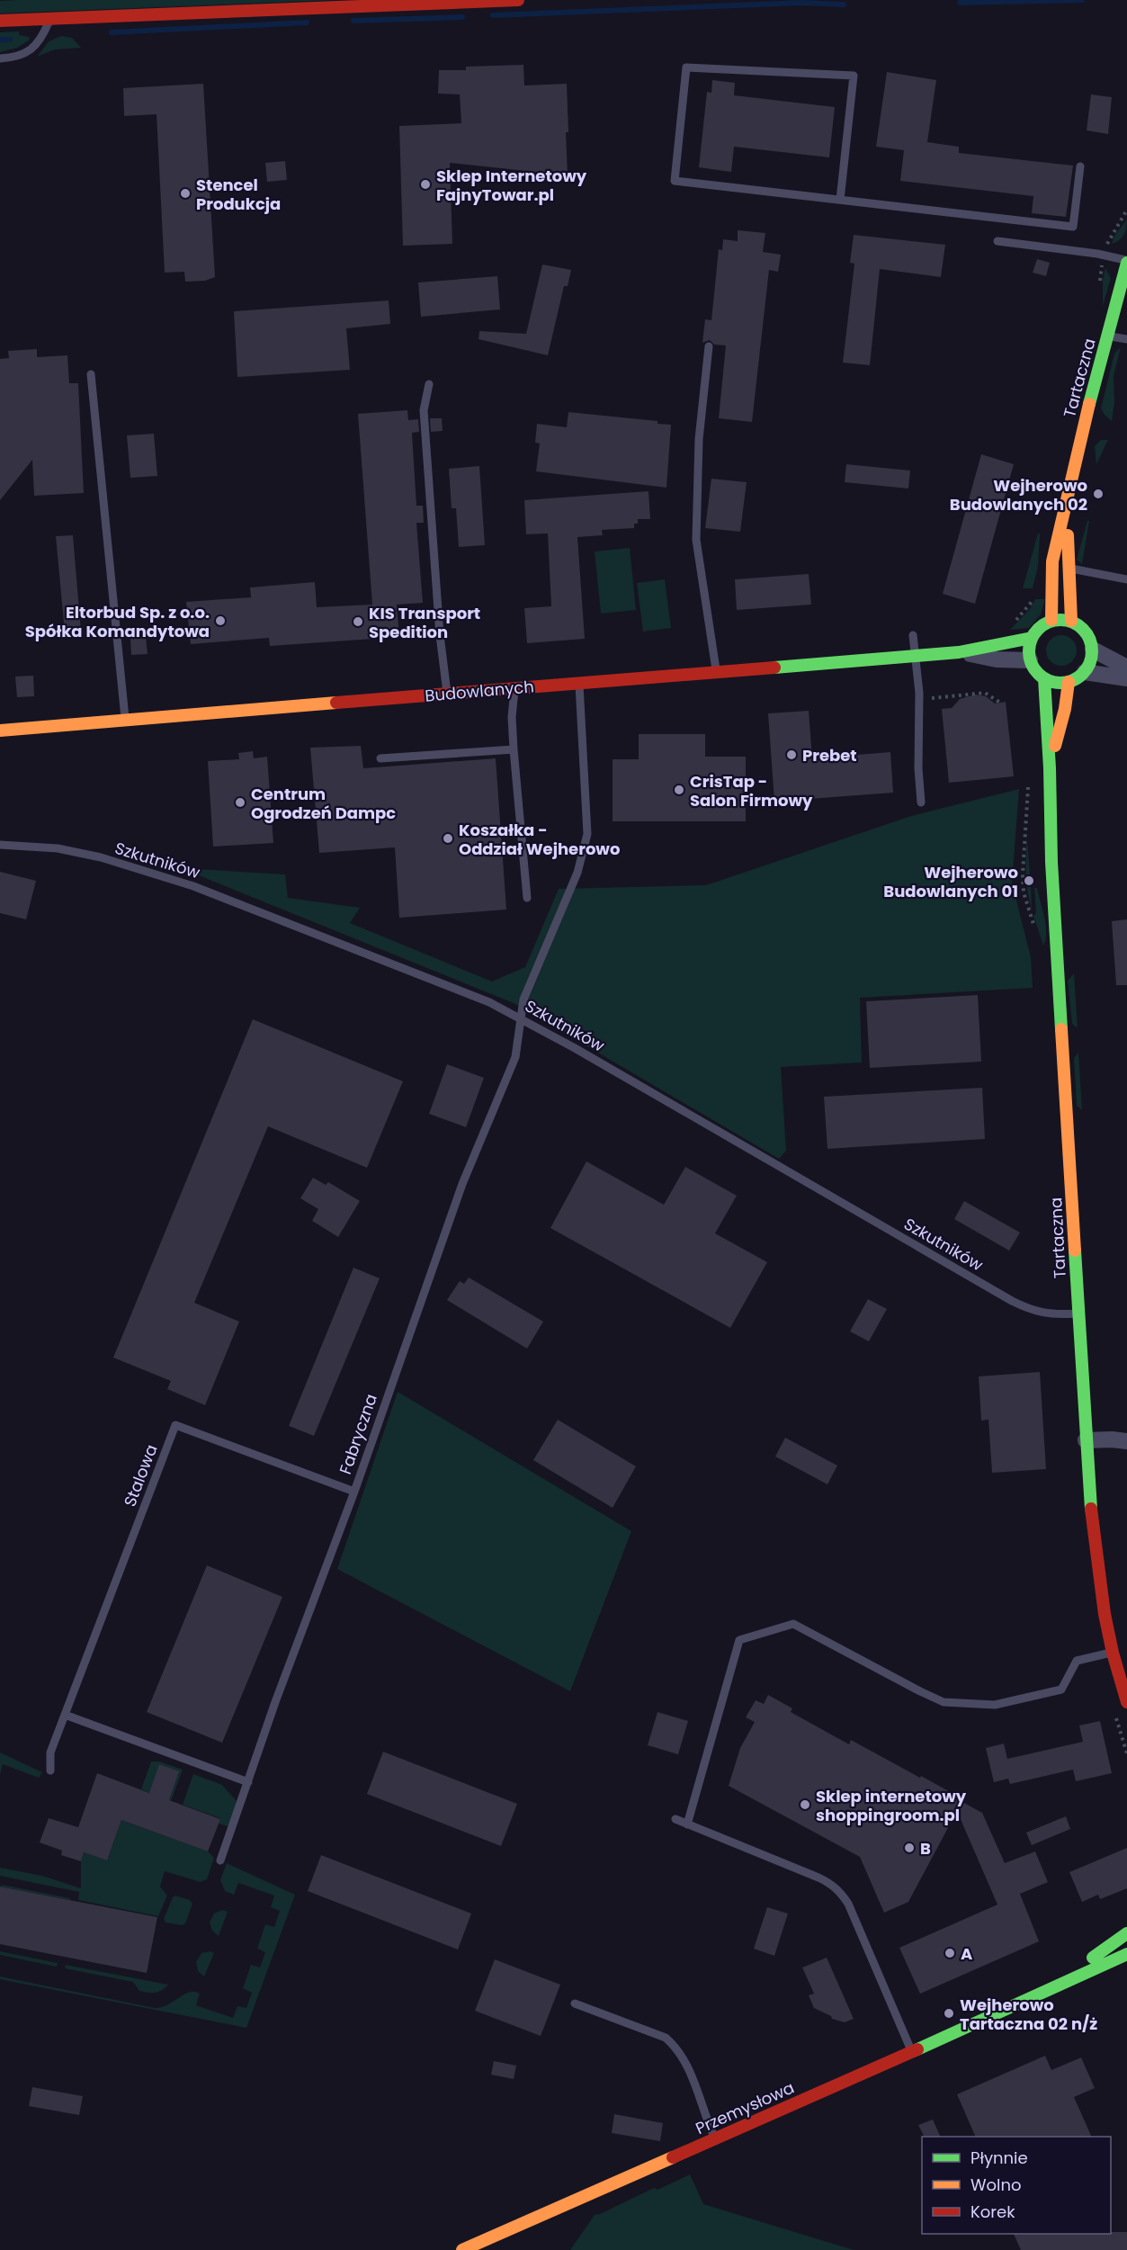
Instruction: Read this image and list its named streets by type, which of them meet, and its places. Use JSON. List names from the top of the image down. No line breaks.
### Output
{"streets":{"street":["Tartaczna","Budowlanych","Przemysłowa"],"lane":["Szkutników","Fabryczna","Stalowa"]},"crossings":[["Tartaczna","Budowlanych"],["Tartaczna","Szkutników"],["Budowlanych","Fabryczna"],["Szkutników","Fabryczna"],["Fabryczna","Stalowa"]],"places":["Sklep Internetowy FajnyTowar.pl","Stencel Produkcja","Wejherowo Budowlanych 02","Eltorbud Sp. z o.o. Spółka Komandytowa","KIS Transport Spedition","Prebet","CrisTap - Salon Firmowy","Centrum Ogrodzeń Dampc","Koszałka - Oddział Wejherowo","Wejherowo Budowlanych 01","Sklep internetowy shoppingroom.pl","B","A","Wejherowo Tartaczna 02 n/ż"],"legend":["Płynnie","Wolno","Korek"]}
